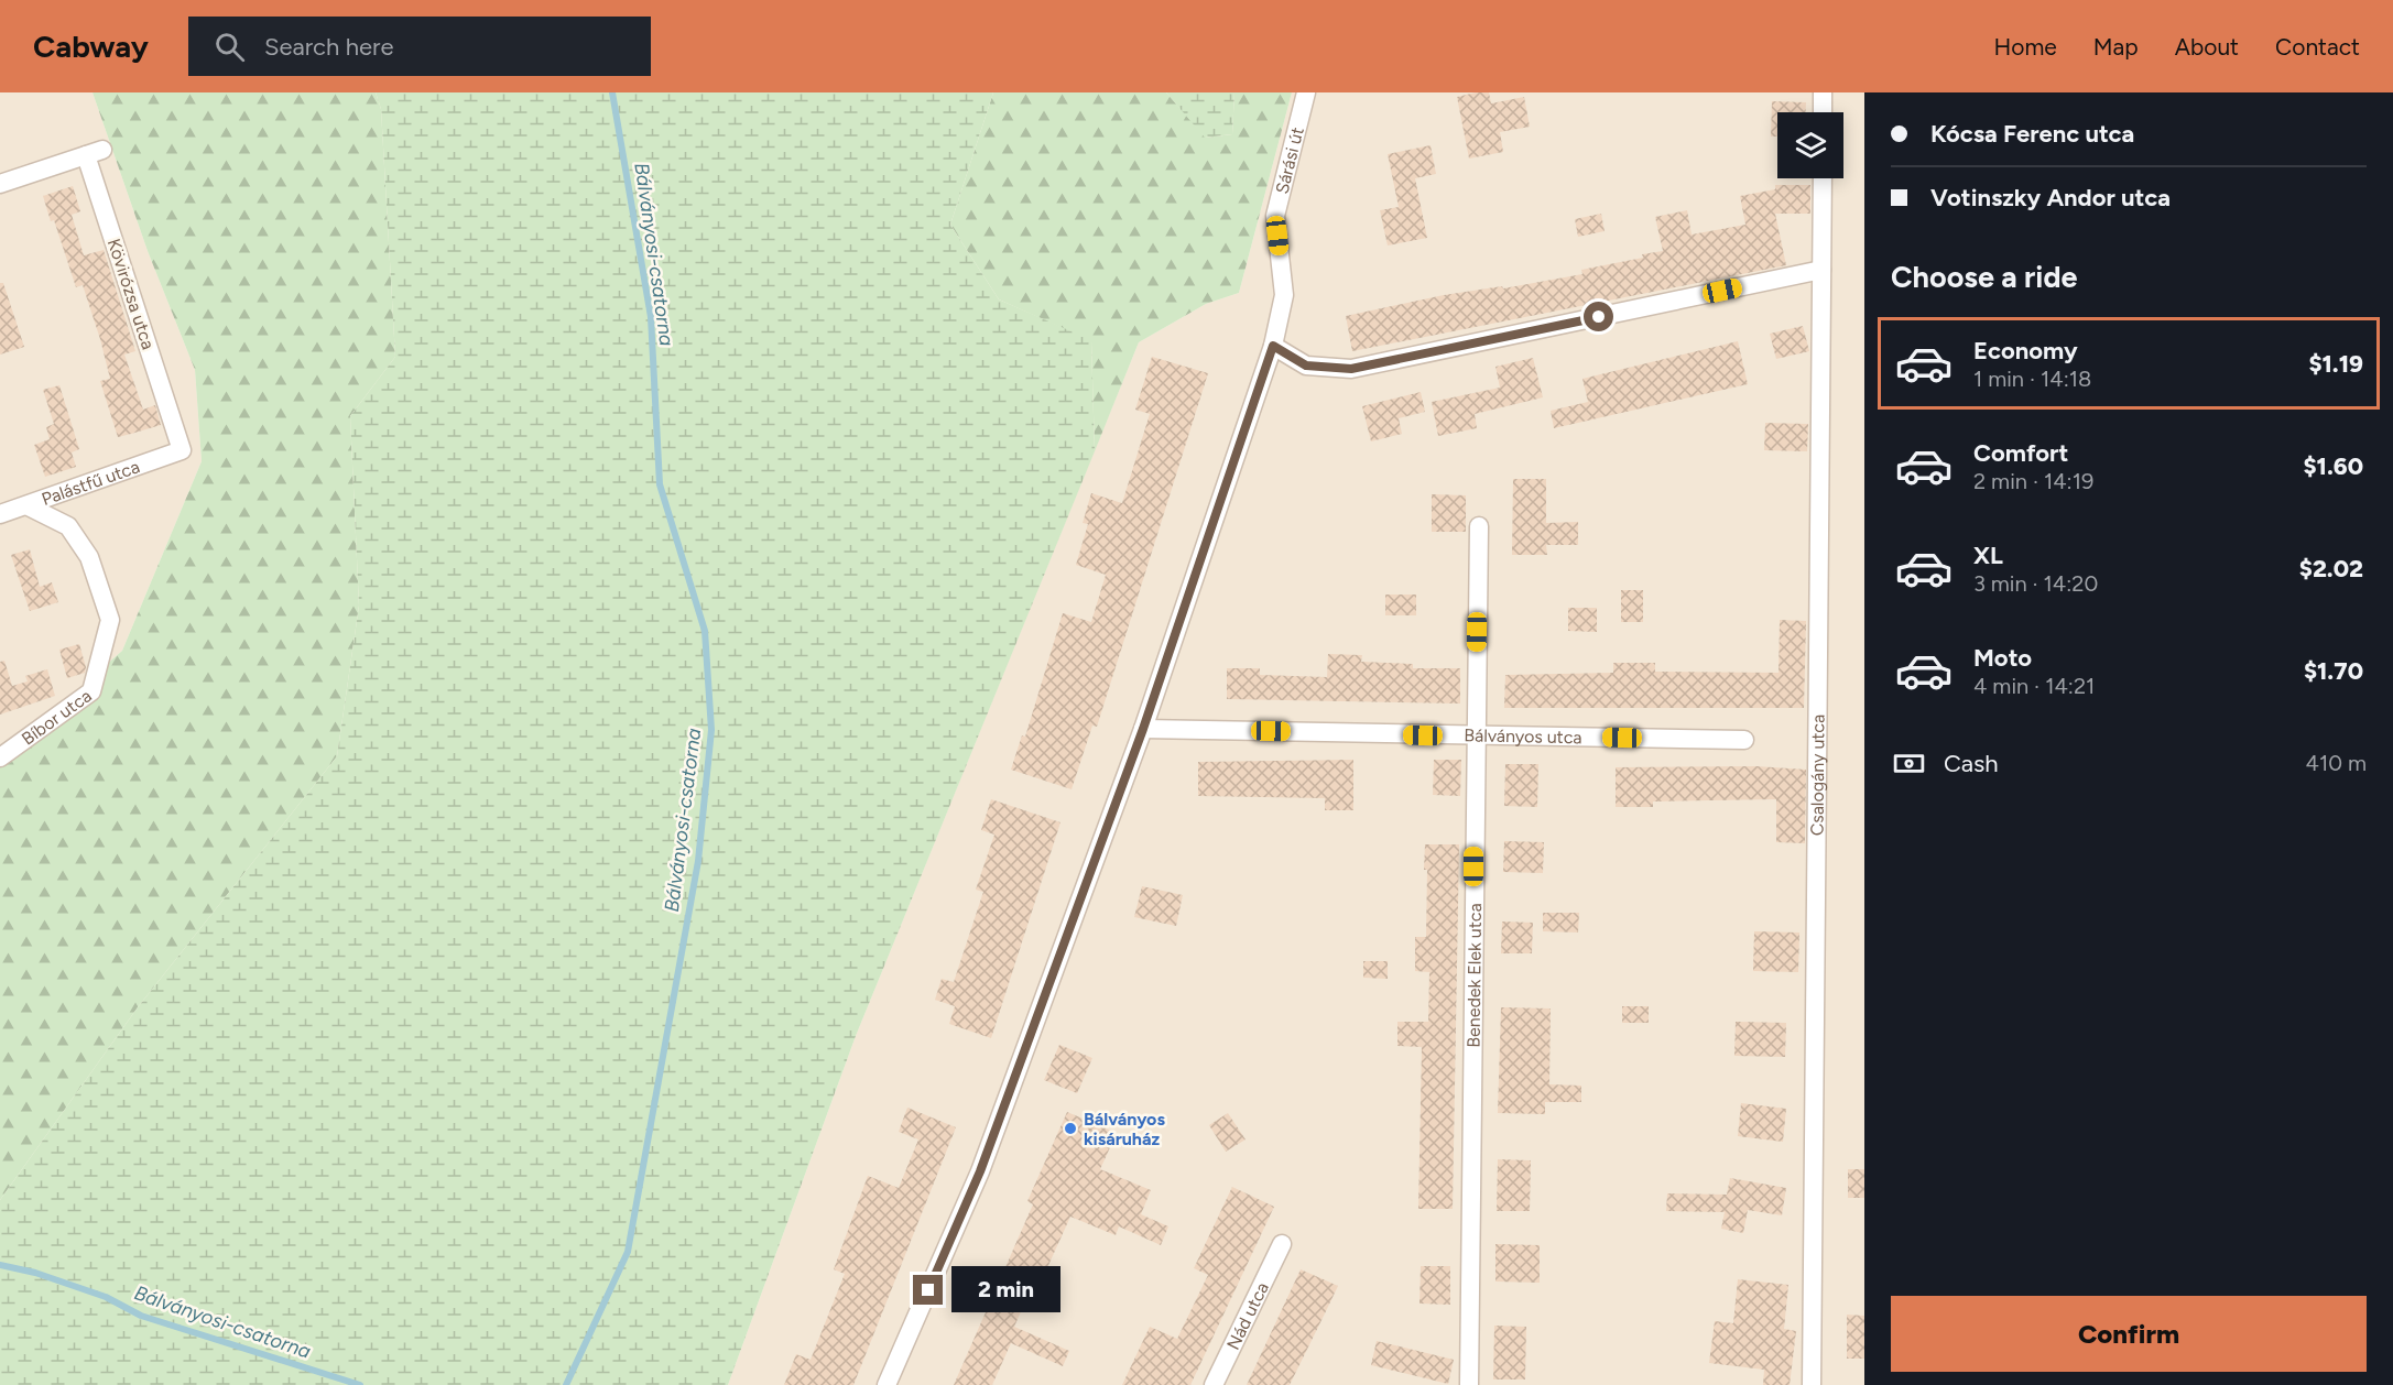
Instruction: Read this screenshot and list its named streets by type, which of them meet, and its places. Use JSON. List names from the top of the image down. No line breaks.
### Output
{"streets":{"street":["Sárási út","Kövirózsa utca","Palástfű utca","Bíbor utca","Bálványos utca","Csalogány utca","Benedek Elek utca","Nád utca"]},"crossings":[["Sárási út","Bálványos utca"],["Kövirózsa utca","Palástfű utca"],["Palástfű utca","Bíbor utca"],["Bálványos utca","Benedek Elek utca"]],"water":["Bálványosi-csatorna"],"places":["Bálványos kisáruház"],"page":{"header":"Cabway","search":"Search here","nav":["Home","Map","About","Contact"],"banner":["Kócsa Ferenc utca","Votinszky Andor utca"],"heading":"Choose a ride","list":[{"name":"Economy","note":"1 min · 14:18","value":"$1.19"},{"name":"Comfort","note":"2 min · 14:19","value":"$1.60"},{"name":"XL","note":"3 min · 14:20","value":"$2.02"},{"name":"Moto","note":"4 min · 14:21","value":"$1.70"}],"pay":["Cash","410 m"],"bubble":"2 min","buttons":"Confirm"}}
